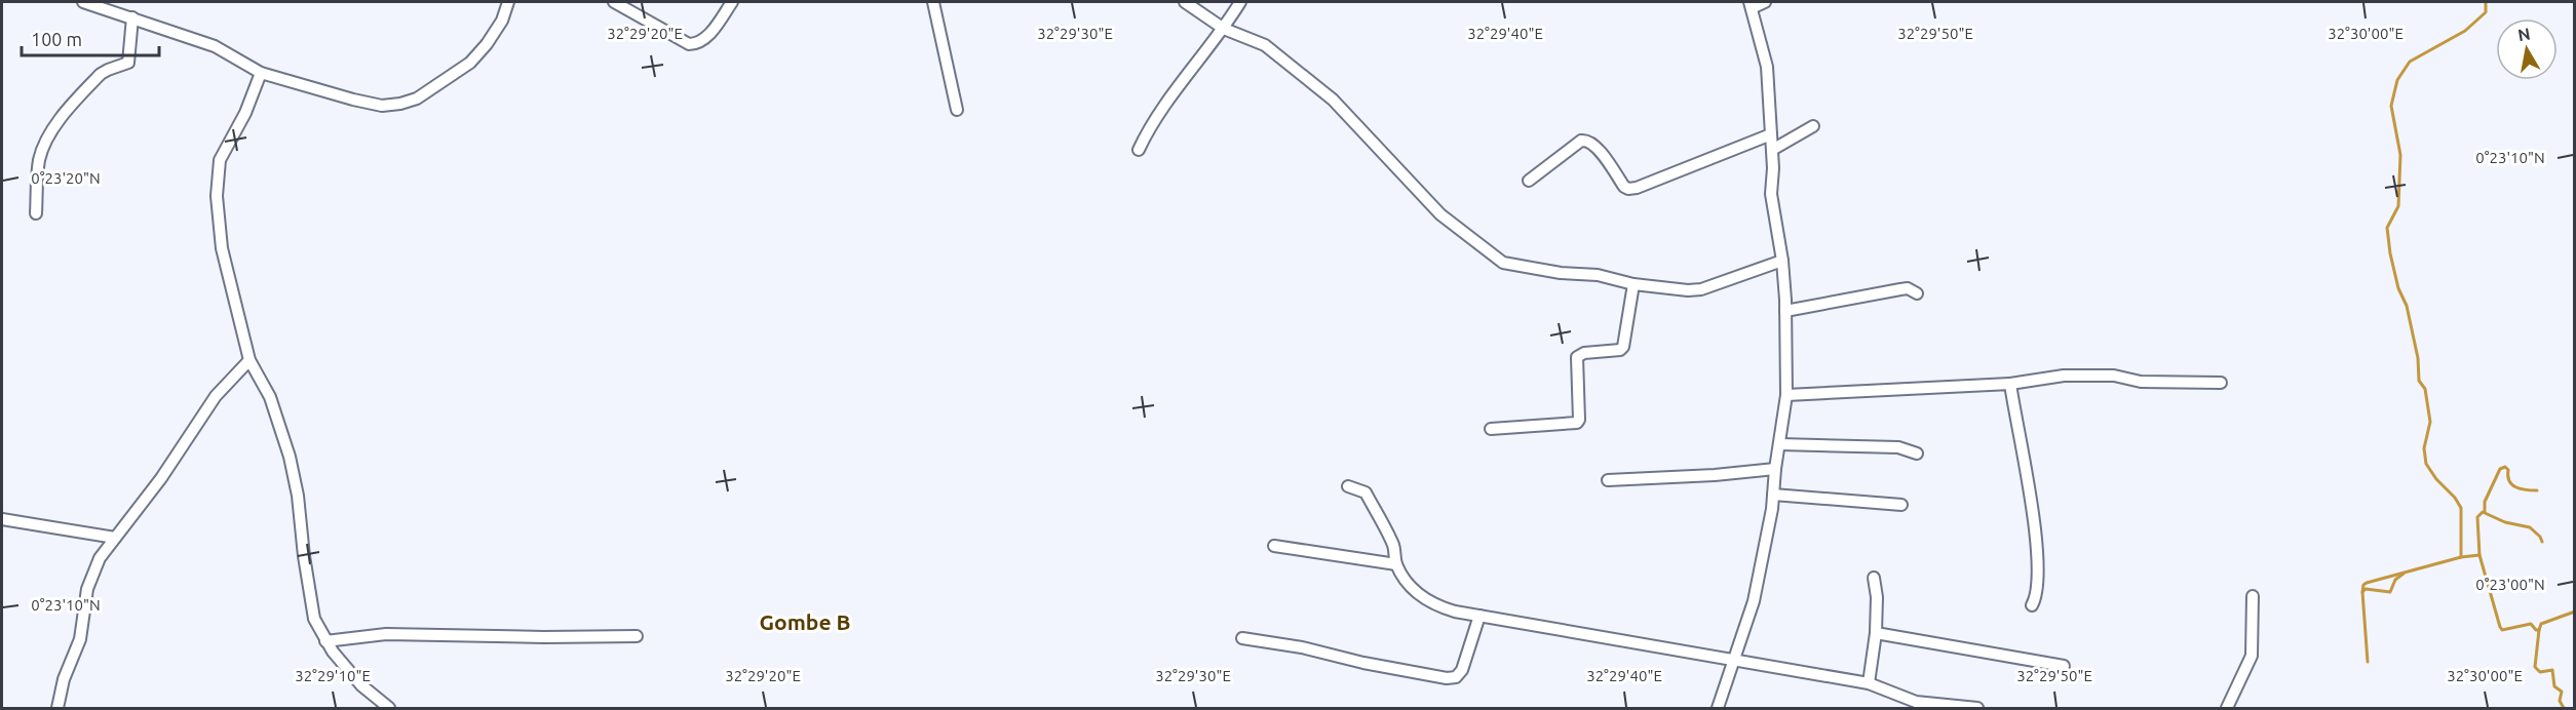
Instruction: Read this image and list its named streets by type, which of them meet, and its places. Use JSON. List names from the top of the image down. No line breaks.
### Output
{"districts":["Gombe B"],"scale_bar":"100 m","north":"top","coordinates":["32°29'20\"E","32°29'30\"E","32°29'40\"E","32°29'50\"E","32°30'00\"E","0°23'10\"N","0°23'20\"N","0°23'00\"N","32°29'10\"E"]}
